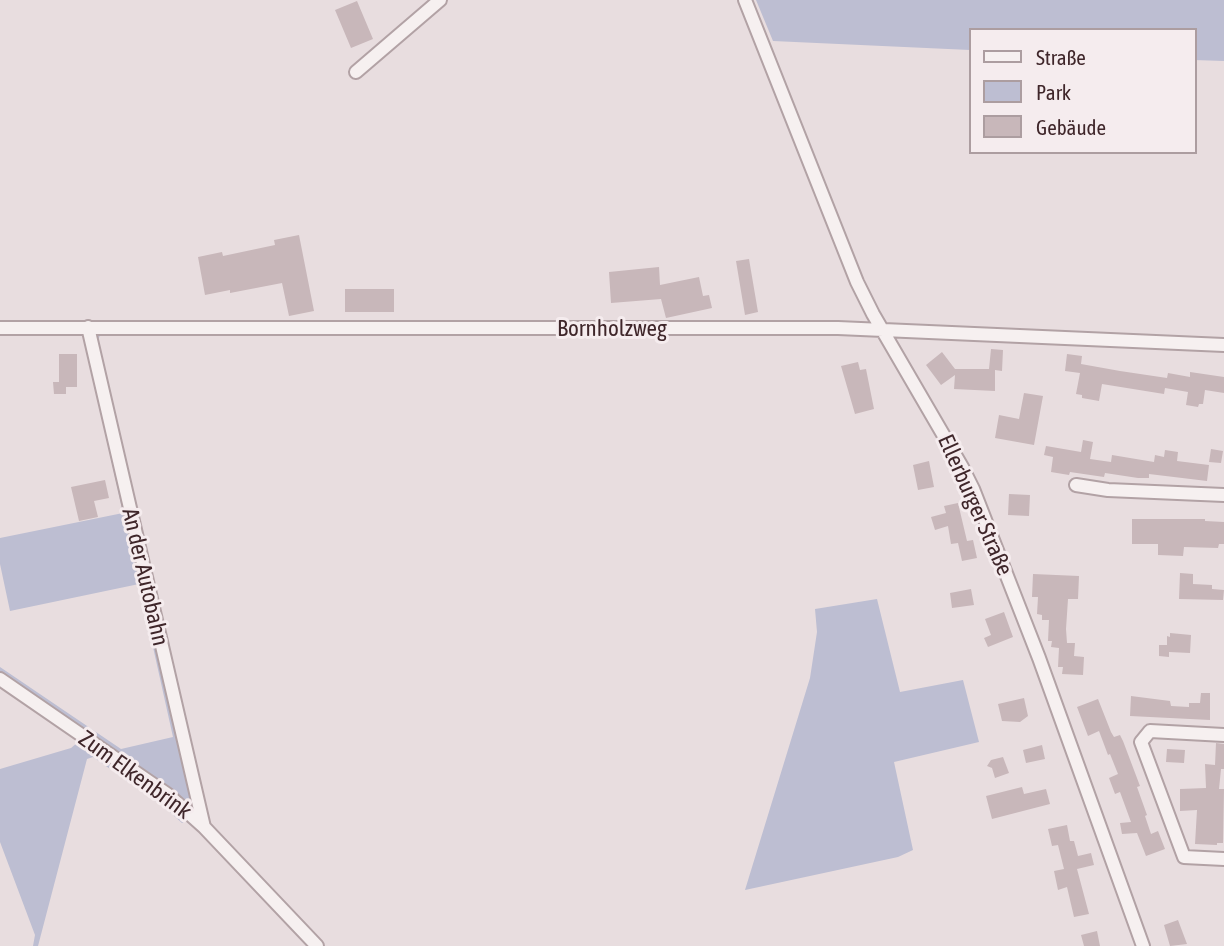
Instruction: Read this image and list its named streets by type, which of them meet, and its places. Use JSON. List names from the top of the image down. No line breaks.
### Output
{"streets":{"street":["Bornholzweg","Ellerburger Straße","An der Autobahn","Zum Elkenbrink"]},"crossings":[["Bornholzweg","Ellerburger Straße"],["Bornholzweg","An der Autobahn"],["An der Autobahn","Zum Elkenbrink"]],"legend":["Straße","Park","Gebäude"]}
